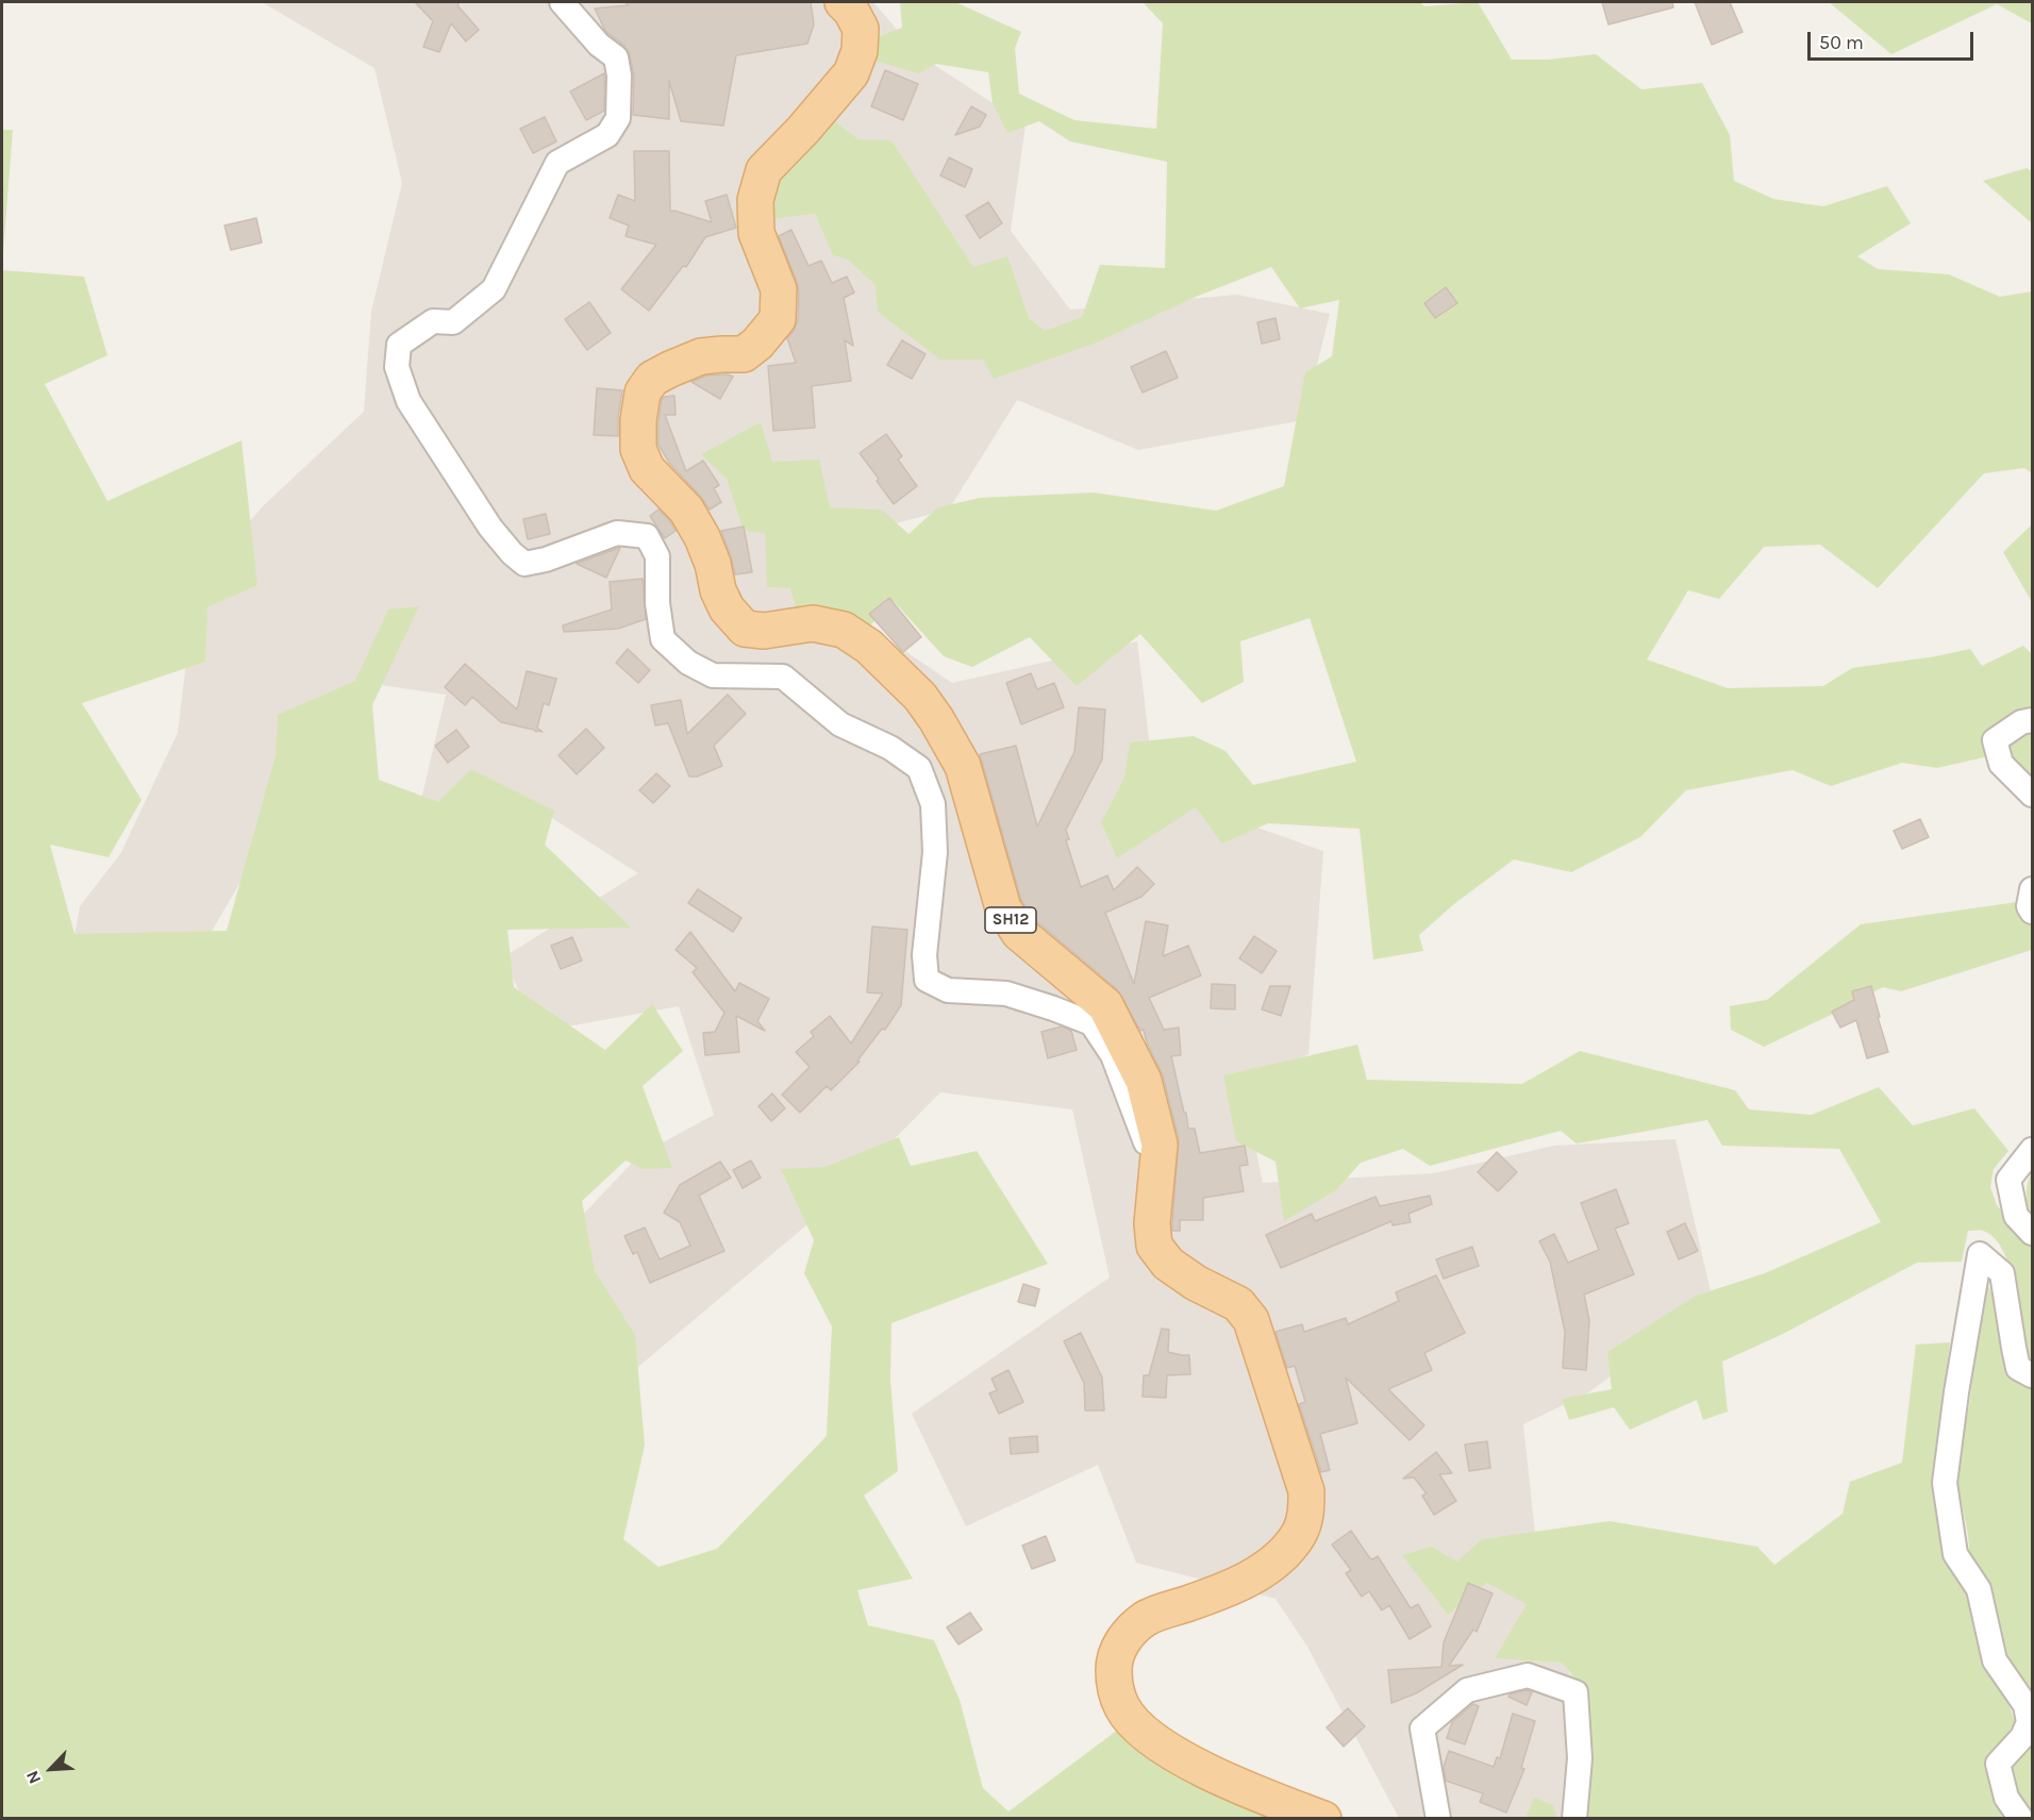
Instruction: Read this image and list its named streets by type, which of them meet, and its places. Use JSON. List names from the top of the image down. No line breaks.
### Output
{"streets":{"main road":["SH12"]},"scale_bar":"50 m","north":"bottom left"}
